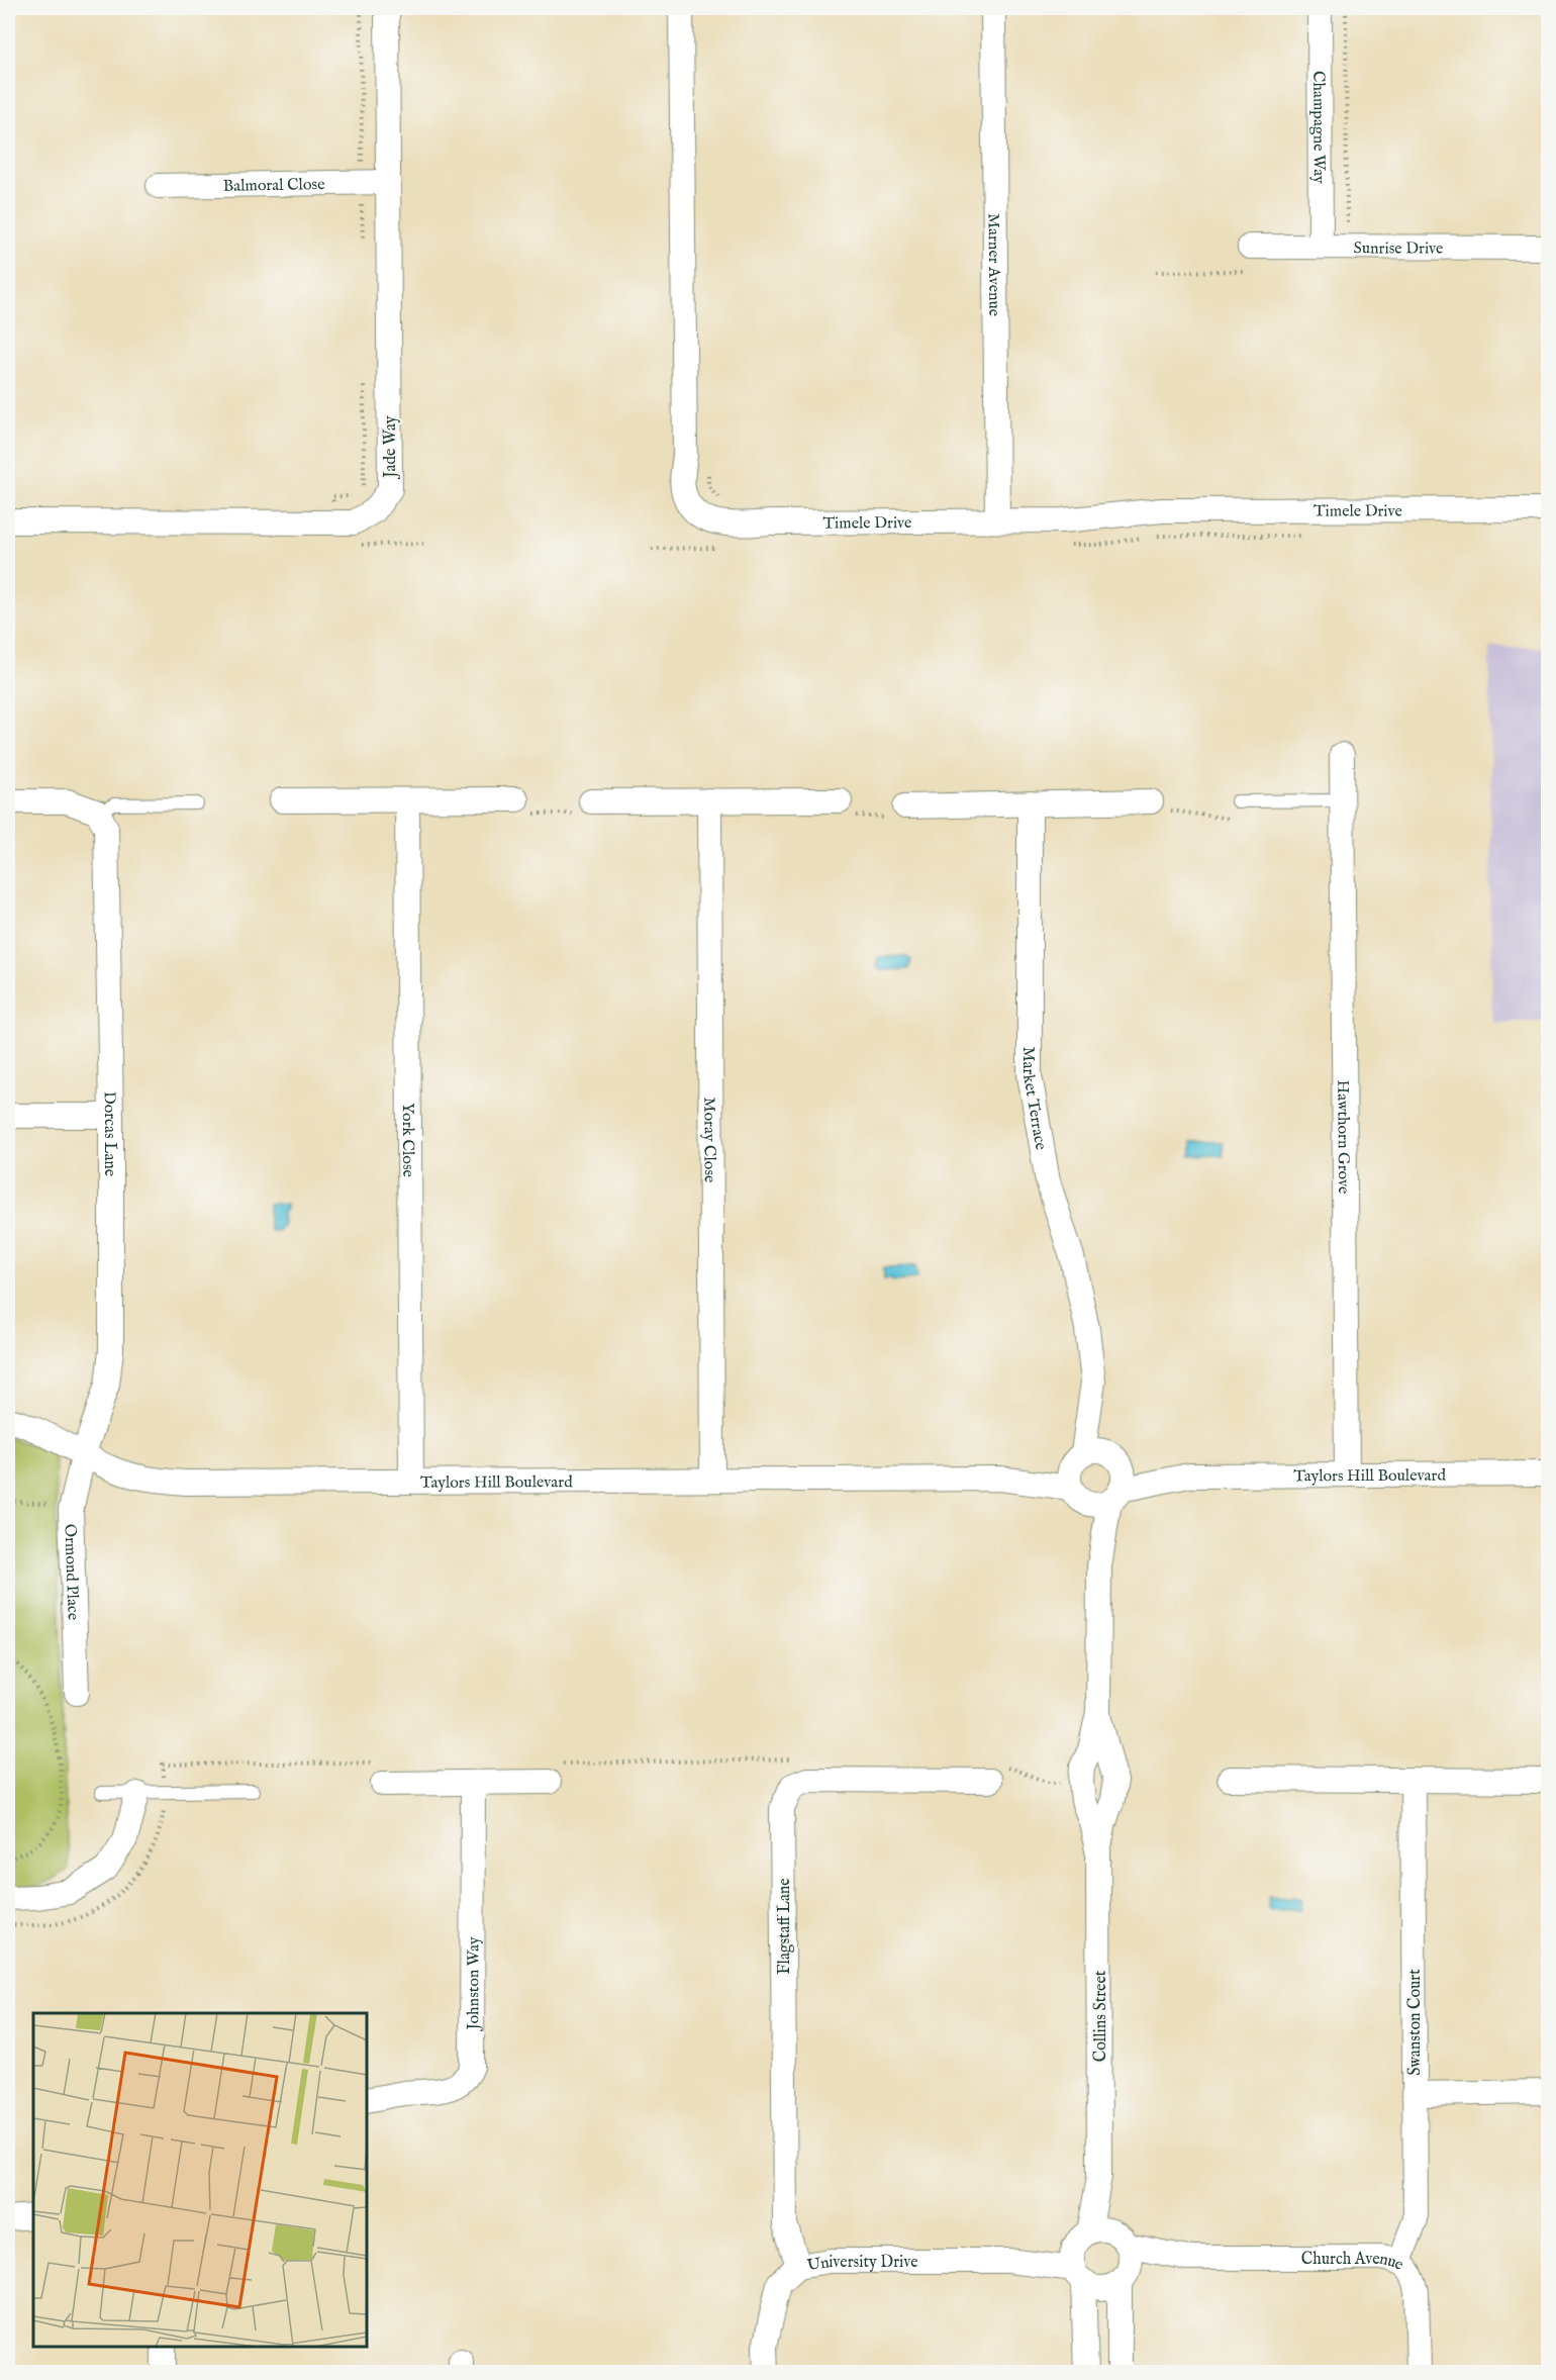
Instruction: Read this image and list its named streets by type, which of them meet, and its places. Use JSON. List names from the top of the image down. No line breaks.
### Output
{"streets":{"street":["Champagne Way","Balmoral Close","Sunrise Drive","Marner Avenue","Jade Way","Timele Drive","Market Terrace","Dorcas Lane","Hawthorn Grove","Moray Close","York Close","Taylors Hill Boulevard","Ormond Place","Flagstaff Lane","Johnston Way","Collins Street","Swanston Court","University Drive","Church Avenue"]},"crossings":[["Champagne Way","Sunrise Drive"],["Balmoral Close","Jade Way"],["Marner Avenue","Timele Drive"],["Market Terrace","Taylors Hill Boulevard"],["Market Terrace","Collins Street"],["Dorcas Lane","Taylors Hill Boulevard"],["Dorcas Lane","Ormond Place"],["Hawthorn Grove","Taylors Hill Boulevard"],["Moray Close","Taylors Hill Boulevard"],["York Close","Taylors Hill Boulevard"],["Taylors Hill Boulevard","Ormond Place"],["Taylors Hill Boulevard","Collins Street"],["Flagstaff Lane","University Drive"],["Collins Street","University Drive"],["Collins Street","Church Avenue"],["Swanston Court","Church Avenue"]]}
